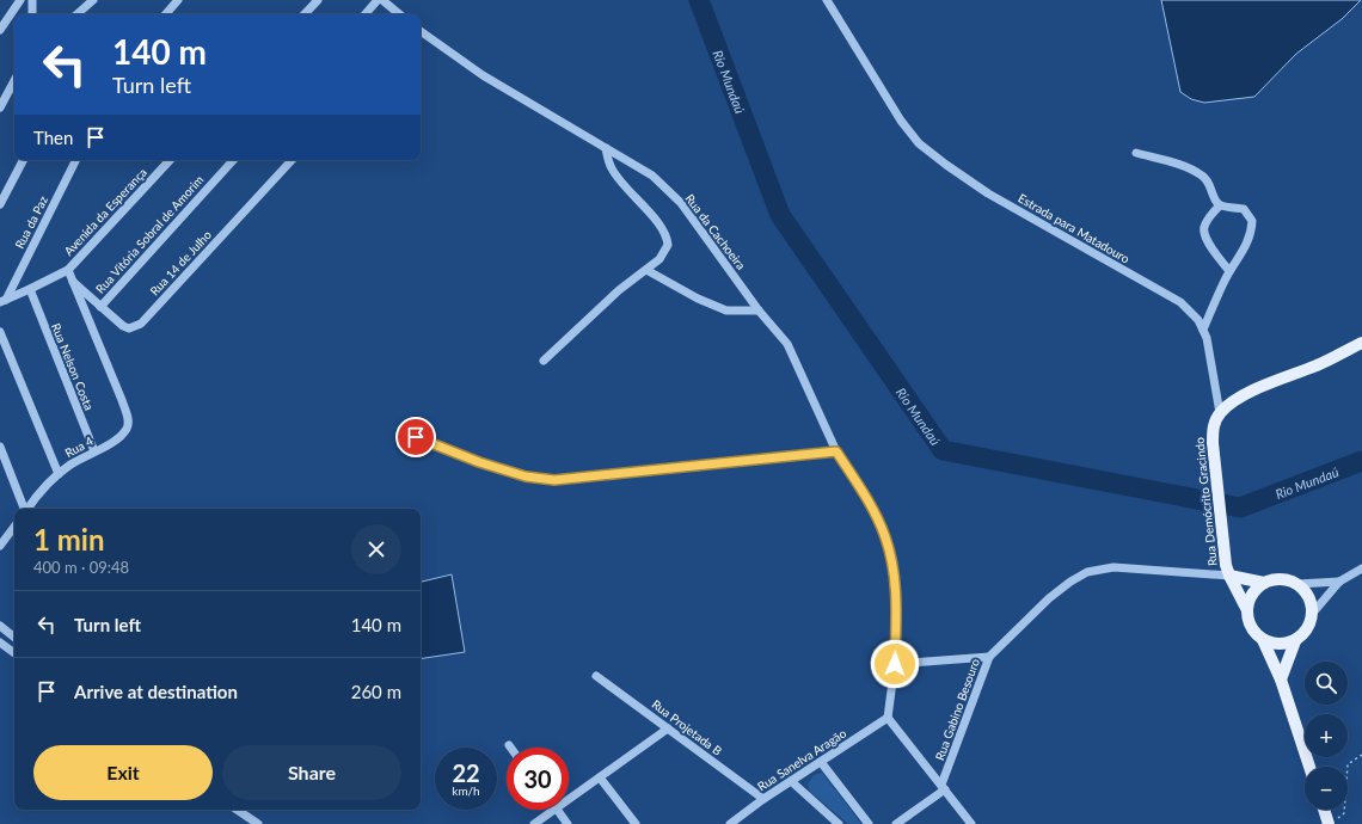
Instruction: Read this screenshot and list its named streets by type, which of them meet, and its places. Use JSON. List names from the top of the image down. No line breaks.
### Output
{"streets":{"main road":["Rua Demócrito Gracindo"],"street":["Avenida da Esperança","Rua da Paz","Estrada para Matadouro","Rua da Cachoeira","Rua Vitória Sobral de Amorim","Rua 14 de Julho","Rua Nelson Costa","Rua 4","Rua Gabino Besouro","Rua Projetada B","Rua Sanelva Aragão"]},"crossings":[["Avenida da Esperança","Rua da Paz"],["Avenida da Esperança","Rua Nelson Costa"],["Estrada para Matadouro","Rua Demócrito Gracindo"],["Rua da Cachoeira","Rua Sanelva Aragão"],["Rua Vitória Sobral de Amorim","Rua 14 de Julho"],["Rua 14 de Julho","Rua 4"],["Rua Nelson Costa","Rua 4"],["Rua Demócrito Gracindo","Rua Gabino Besouro"],["Rua Projetada B","Rua Sanelva Aragão"]],"water":["Rio Mundaú"],"page":{"turn":["140 m","Turn left"],"then":"Then","heading":["1 min","400 m · 09:48"],"list":[{"name":"Turn left","value":"140 m"},{"name":"Arrive at destination","value":"260 m"}],"map_buttons":["+","−"],"buttons":["Exit","Share"],"speed":"22 km/h","limit":"30"}}
